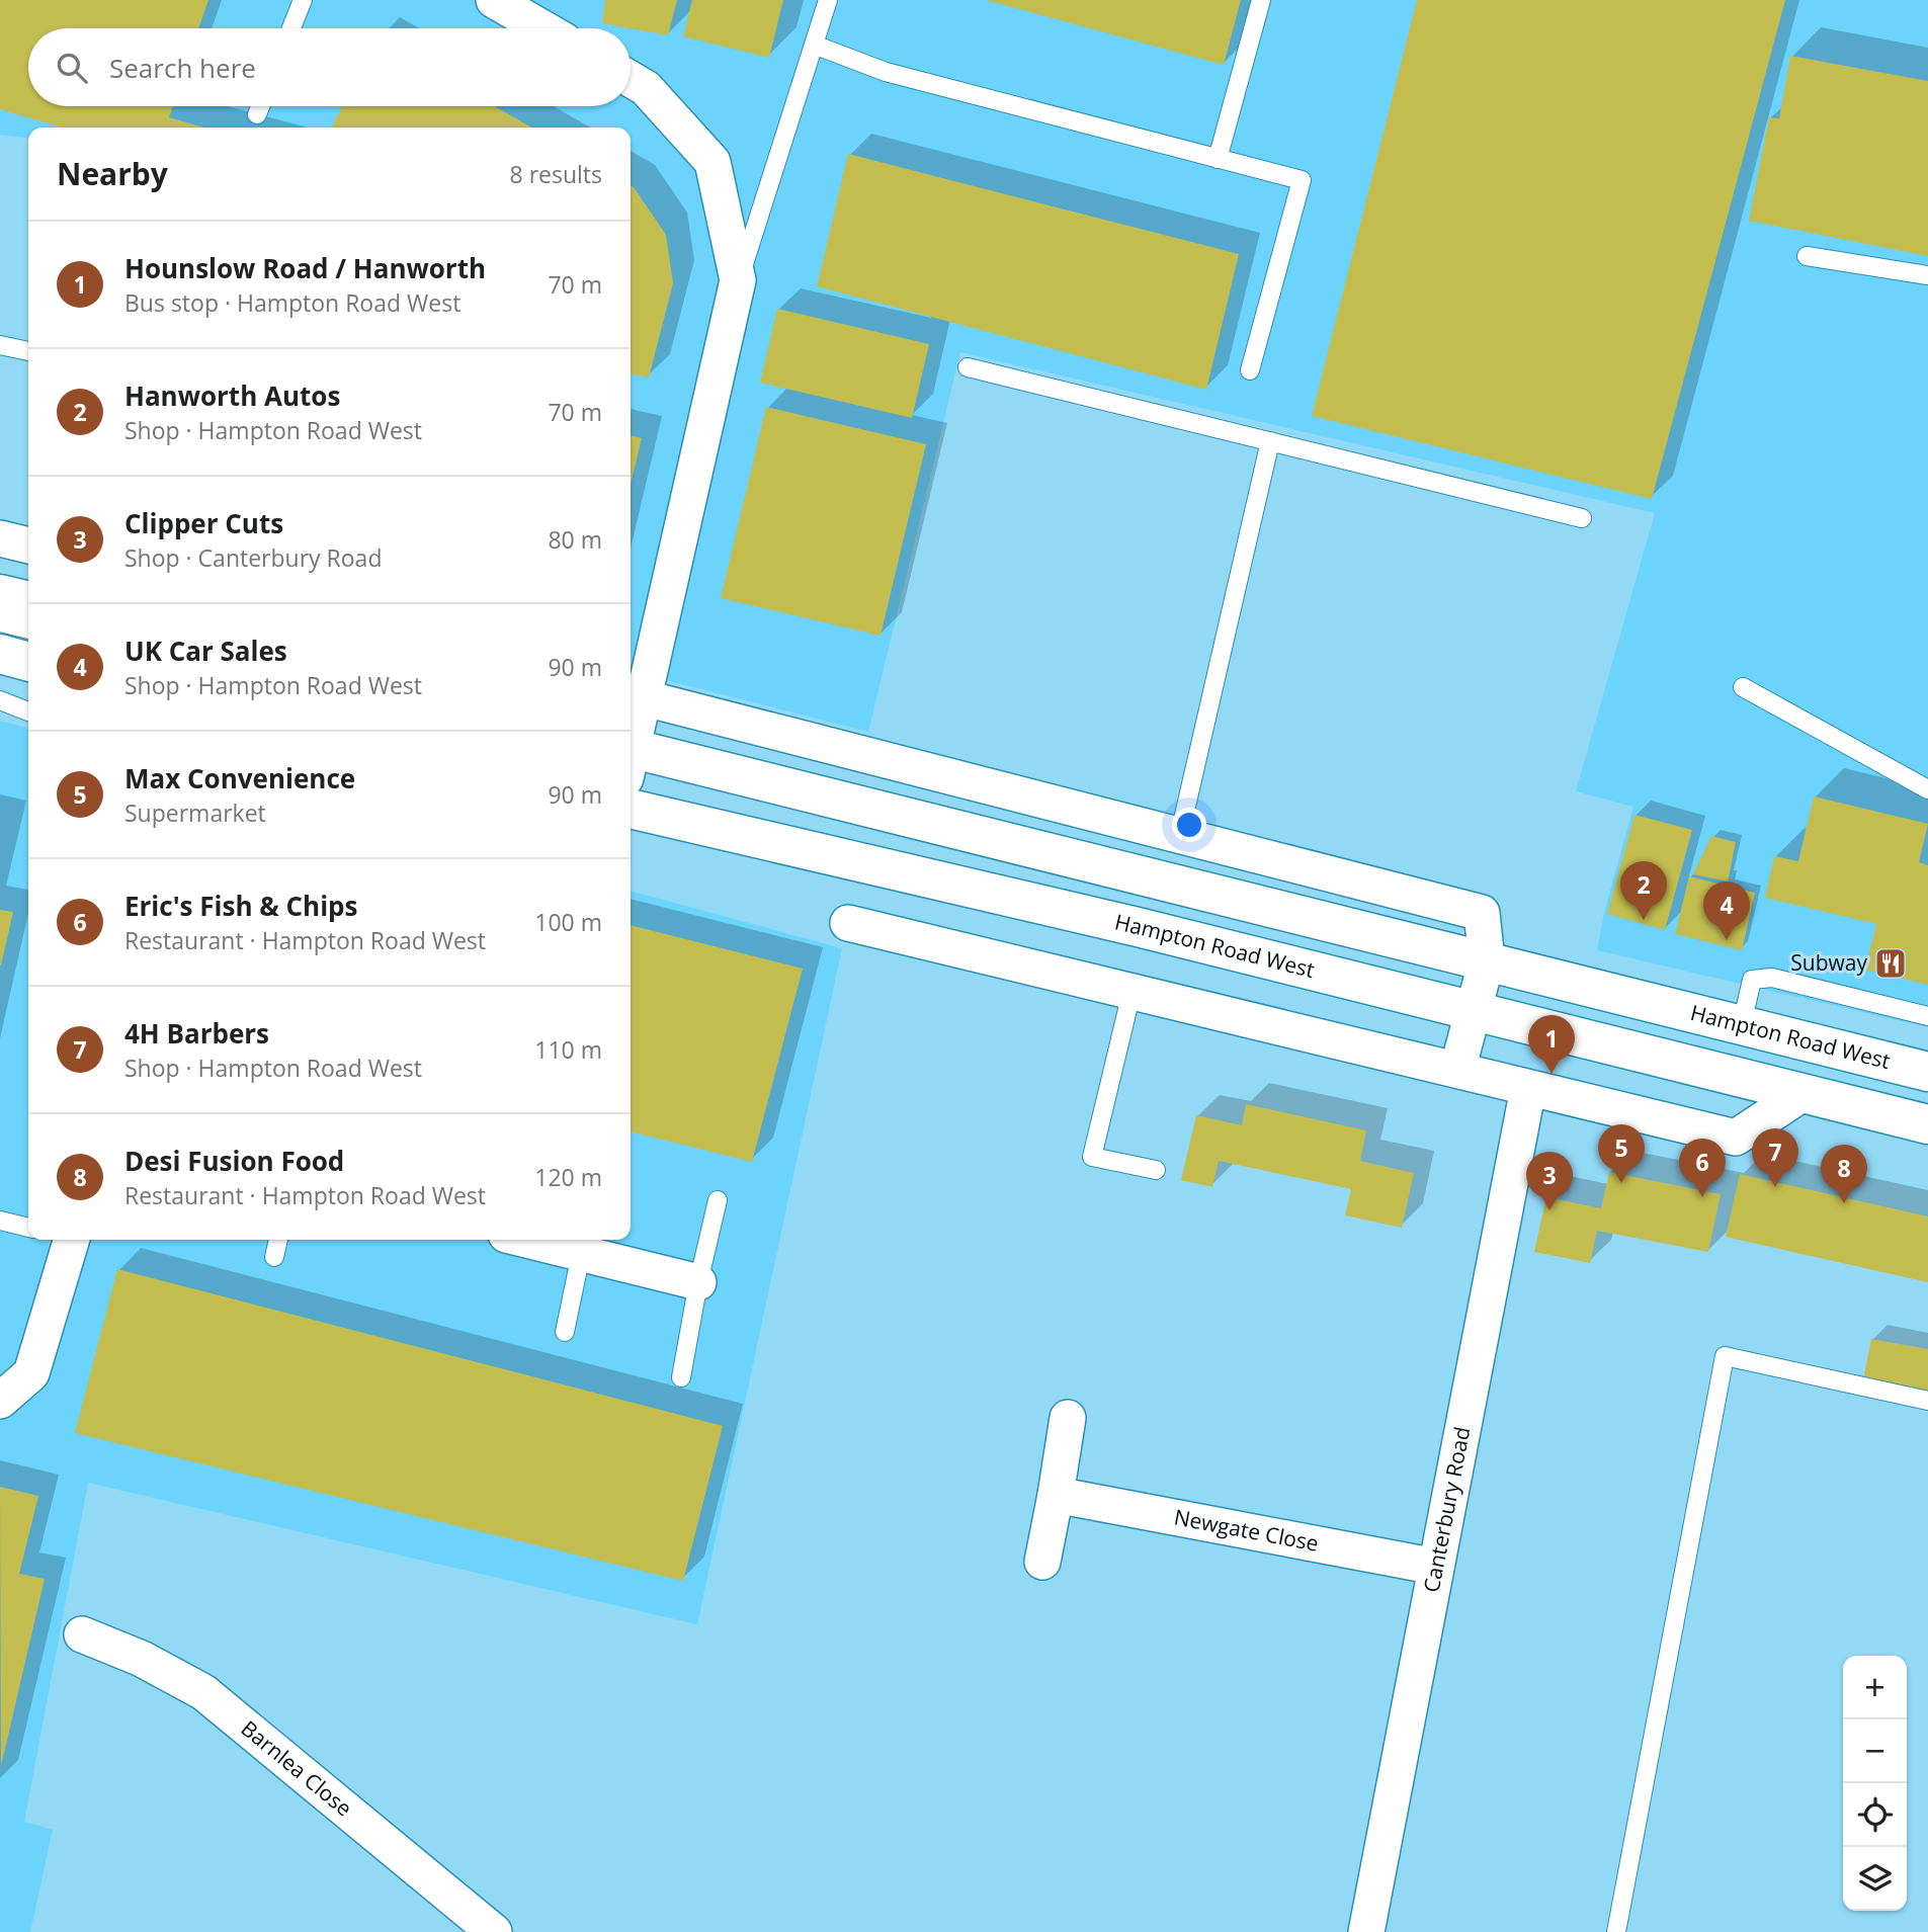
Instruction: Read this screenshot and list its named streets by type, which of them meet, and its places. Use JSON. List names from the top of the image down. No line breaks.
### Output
{"streets":{"main road":["Hampton Road West"],"street":["Canterbury Road","Newgate Close","Barnlea Close"]},"crossings":[["Canterbury Road","Newgate Close"]],"places":{"restaurant":["Subway"]},"page":{"search":"Search here","heading":["Nearby","8 results"],"list":[{"mark":"1","name":"Hounslow Road / Hanworth","note":"Bus stop · Hampton Road West","value":"70 m"},{"mark":"2","name":"Hanworth Autos","note":"Shop · Hampton Road West","value":"70 m"},{"mark":"3","name":"Clipper Cuts","note":"Shop · Canterbury Road","value":"80 m"},{"mark":"4","name":"UK Car Sales","note":"Shop · Hampton Road West","value":"90 m"},{"mark":"5","name":"Max Convenience","note":"Supermarket","value":"90 m"},{"mark":"6","name":"Eric's Fish & Chips","note":"Restaurant · Hampton Road West","value":"100 m"},{"mark":"7","name":"4H Barbers","note":"Shop · Hampton Road West","value":"110 m"},{"mark":"8","name":"Desi Fusion Food","note":"Restaurant · Hampton Road West","value":"120 m"}],"pins":["2","4","1","5","7","6","8","3"],"map_buttons":["+","−"]}}
